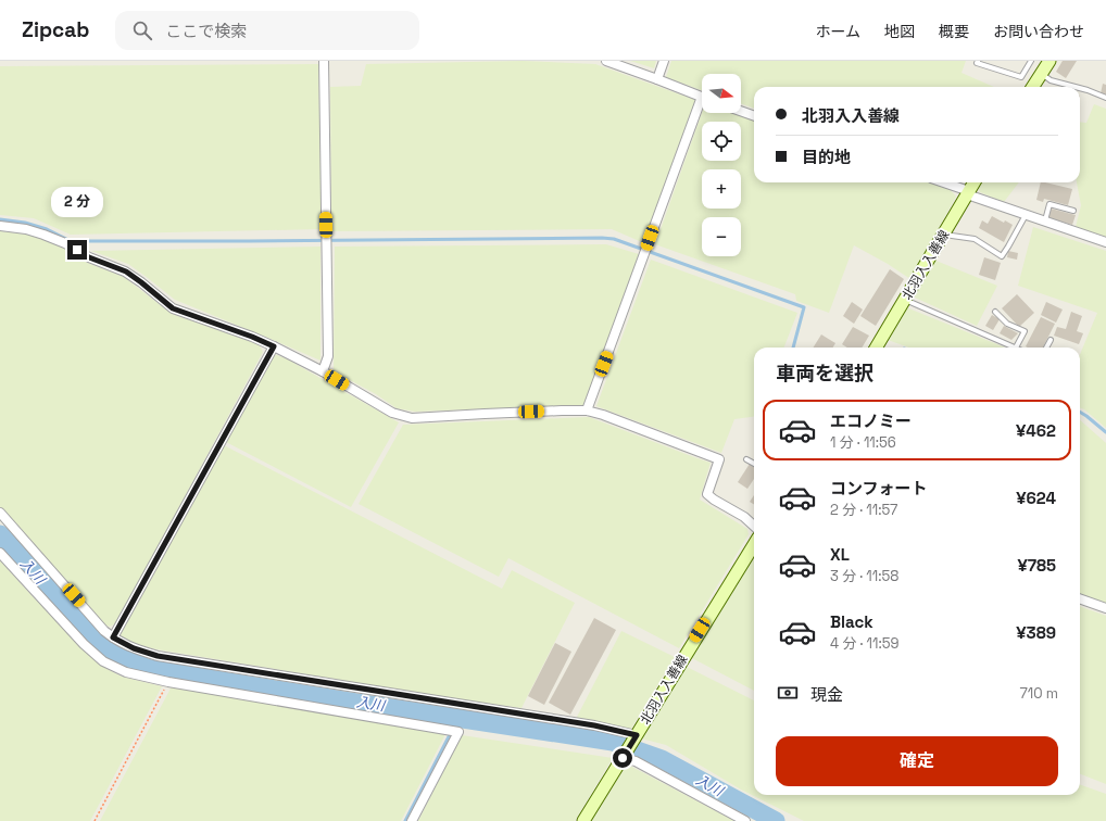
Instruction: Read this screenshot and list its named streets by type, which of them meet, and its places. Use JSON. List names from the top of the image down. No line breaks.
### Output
{"streets":{"main road":["北羽入入善線"]},"water":["入川"],"north":"right","page":{"header":"Zipcab","search":"ここで検索","nav":["ホーム","地図","概要","お問い合わせ"],"map_buttons":["+","−"],"banner":["北羽入入善線","目的地"],"bubble":"2 分","heading":"車両を選択","list":[{"name":"エコノミー","note":"1 分 · 11:56","value":"¥462"},{"name":"コンフォート","note":"2 分 · 11:57","value":"¥624"},{"name":"XL","note":"3 分 · 11:58","value":"¥785"},{"name":"Black","note":"4 分 · 11:59","value":"¥389"}],"pay":["現金","710 m"],"buttons":"確定"}}
